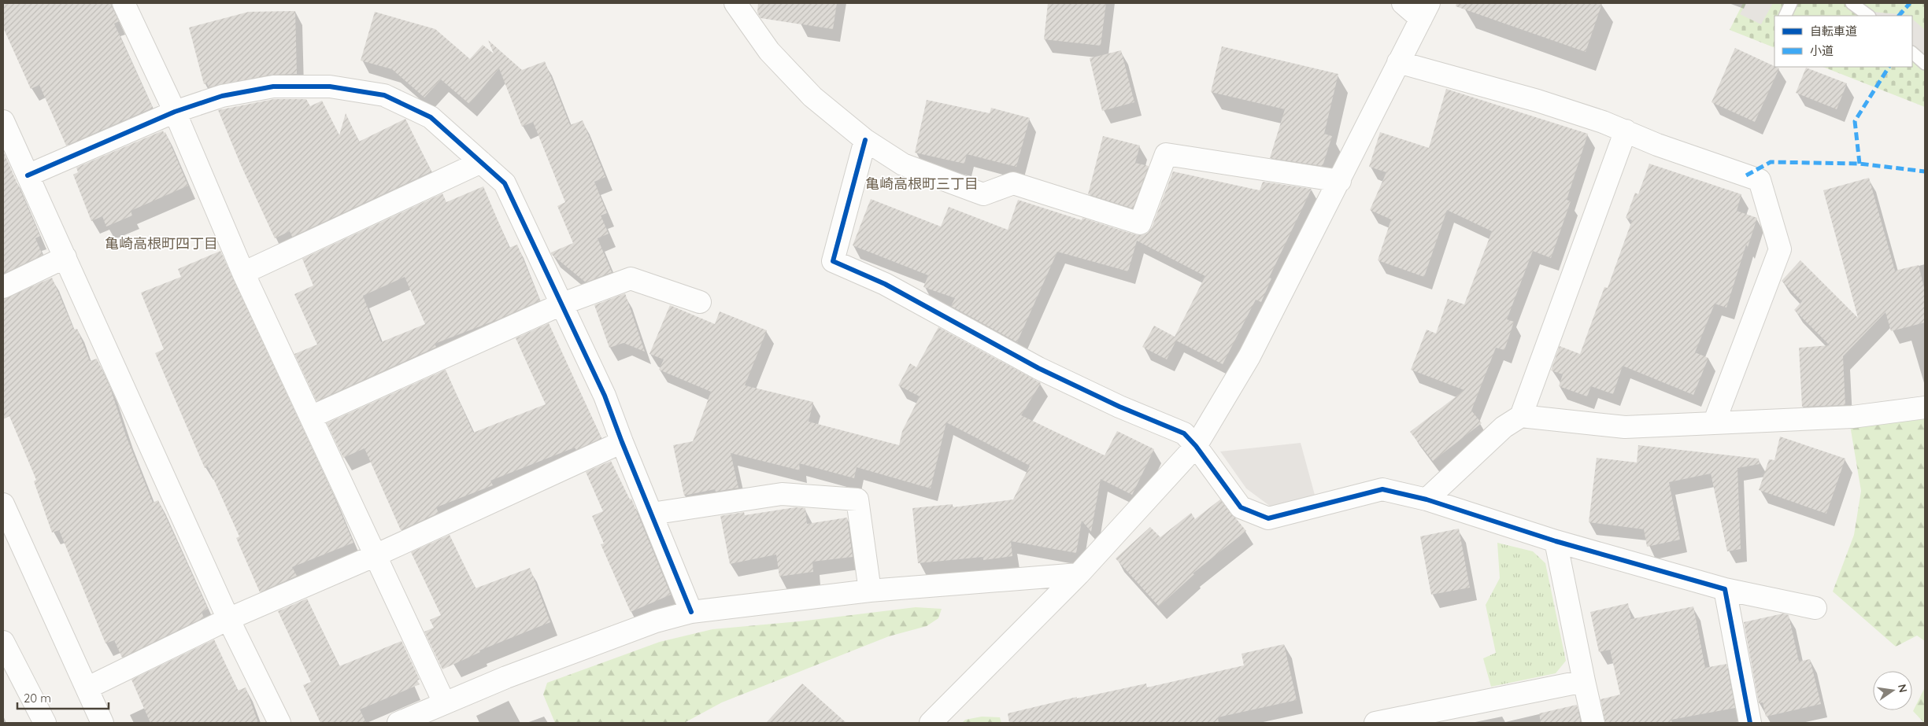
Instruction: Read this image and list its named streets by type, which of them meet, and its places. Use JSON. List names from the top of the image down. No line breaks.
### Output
{"districts":["亀崎高根町三丁目","亀崎高根町四丁目"],"legend":["自転車道","小道"],"scale_bar":"20 m","north":"right"}
